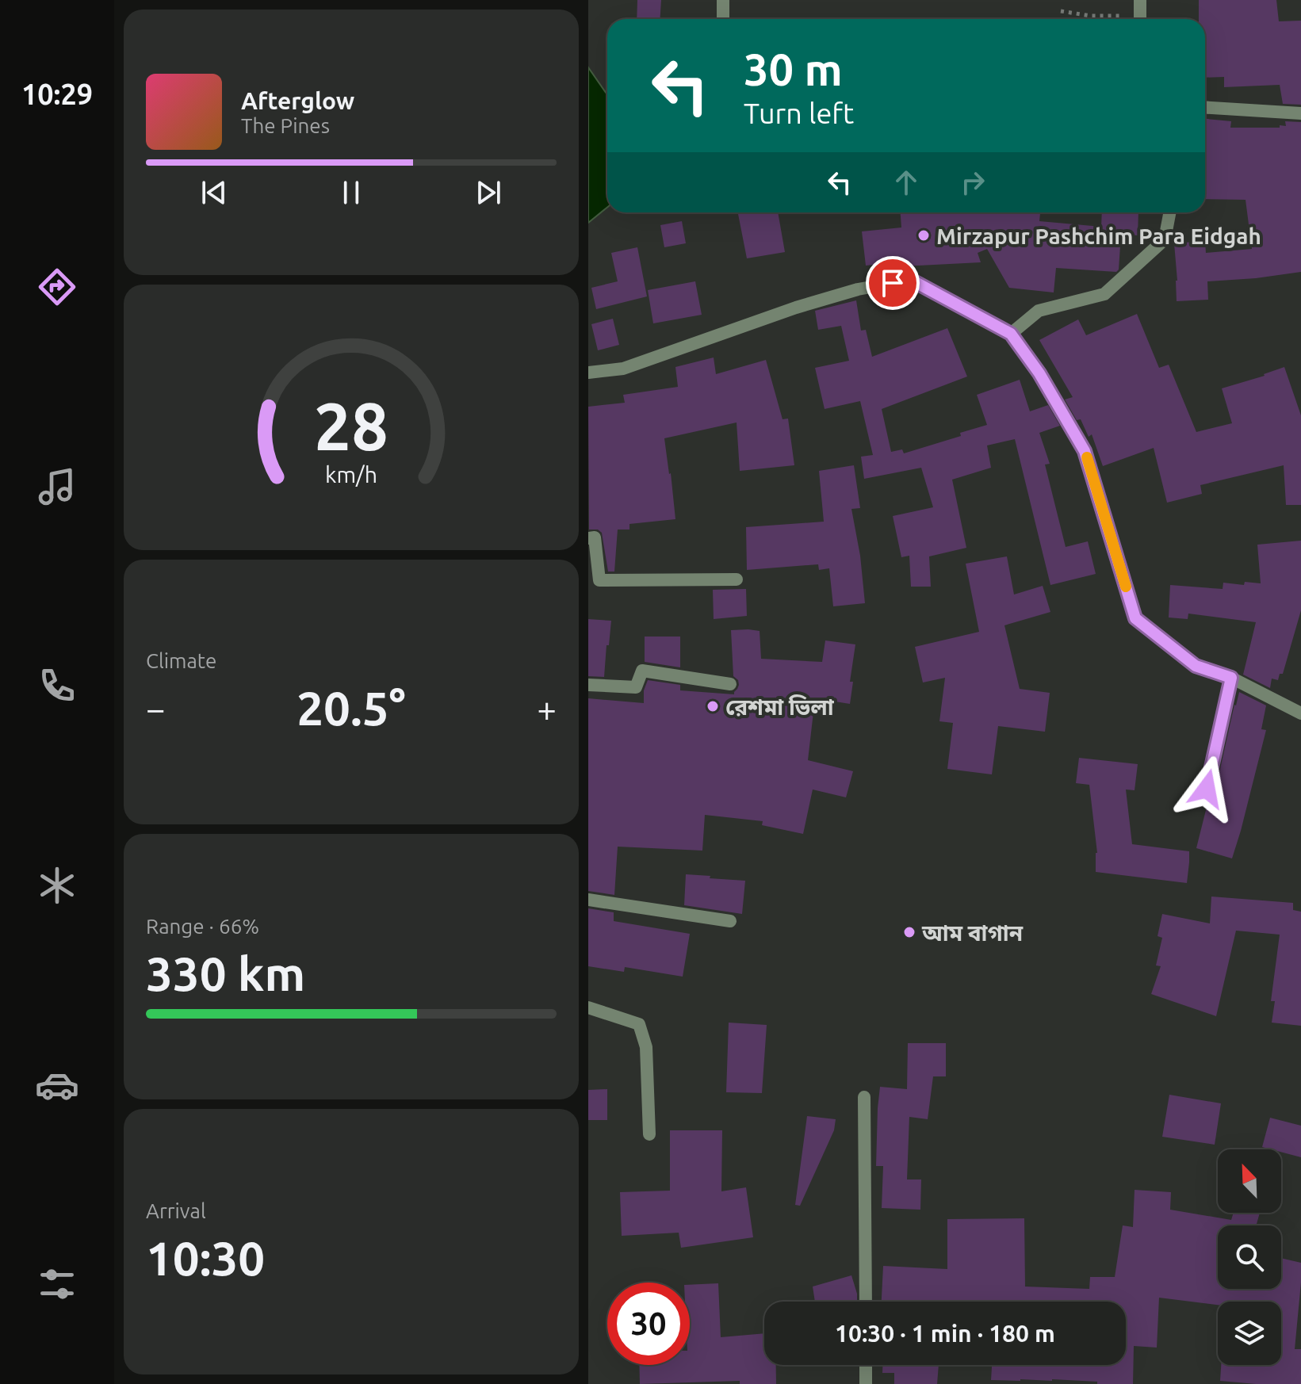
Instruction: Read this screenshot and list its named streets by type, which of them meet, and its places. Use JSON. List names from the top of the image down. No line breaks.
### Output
{"places":["Mirzapur Pashchim Para Eidgah","রেশমা ভিলা","আম বাগান"],"north":"top left","page":{"tabs":"10:29","turn":["30 m","Turn left"],"song":["Afterglow","The Pines"],"tile":["Climate",["Range · 66%","330 km"],["Arrival","10:30"]],"heat":["−","20.5°","+"],"limit":"30","trip":"10:30 · 1 min · 180 m","gauge":["28","km/h"]}}
